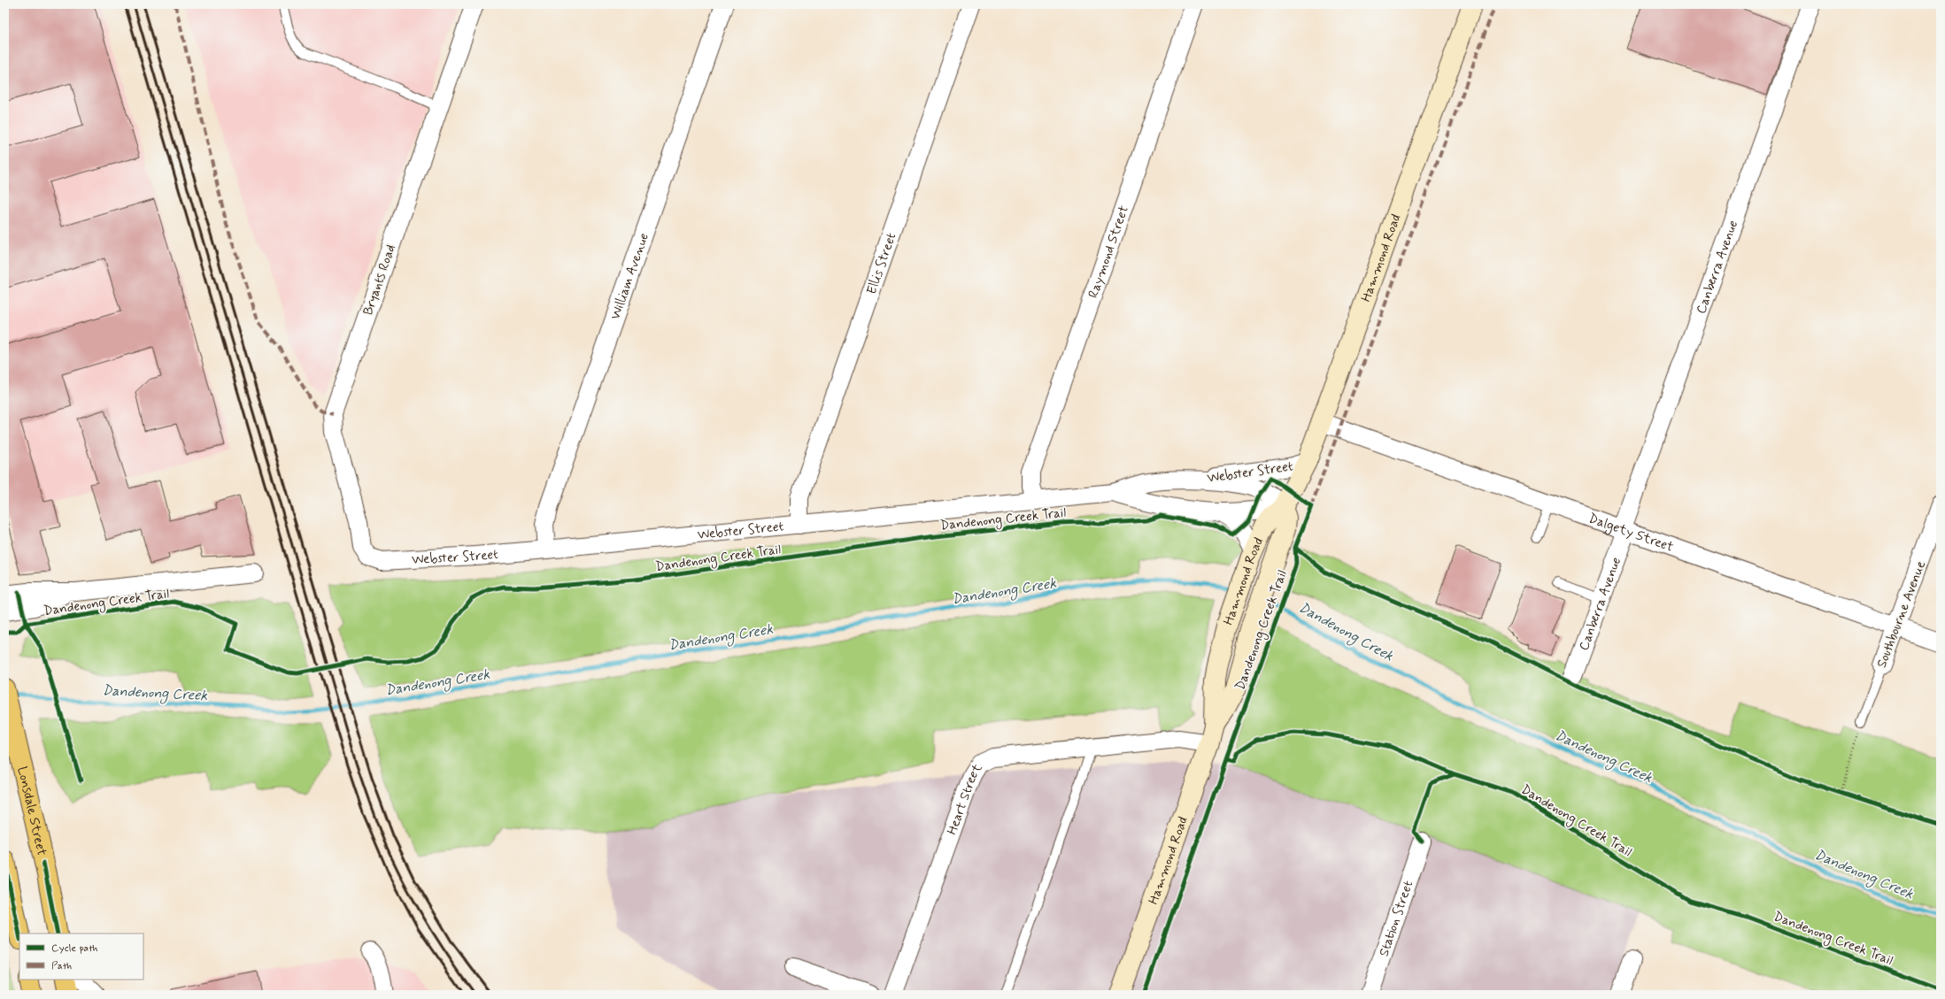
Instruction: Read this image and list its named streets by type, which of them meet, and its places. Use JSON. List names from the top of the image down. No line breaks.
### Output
{"streets":{"highway":["Lonsdale Street"],"main road":["Hammond Road"],"street":["Raymond Street","Ellis Street","Canberra Avenue","William Avenue","Bryants Road","Webster Street","Dalgety Street","Southbourne Avenue","Heart Street","Station Street"],"cycle path":["Dandenong Creek Trail"]},"crossings":[["Raymond Street","Webster Street"],["Hammond Road","Webster Street"],["Hammond Road","Dalgety Street"],["Hammond Road","Heart Street"],["Ellis Street","Webster Street"],["Canberra Avenue","Dalgety Street"],["William Avenue","Webster Street"],["Bryants Road","Webster Street"],["Dalgety Street","Southbourne Avenue"]],"water":["Dandenong Creek"],"legend":["Cycle path","Path"]}
